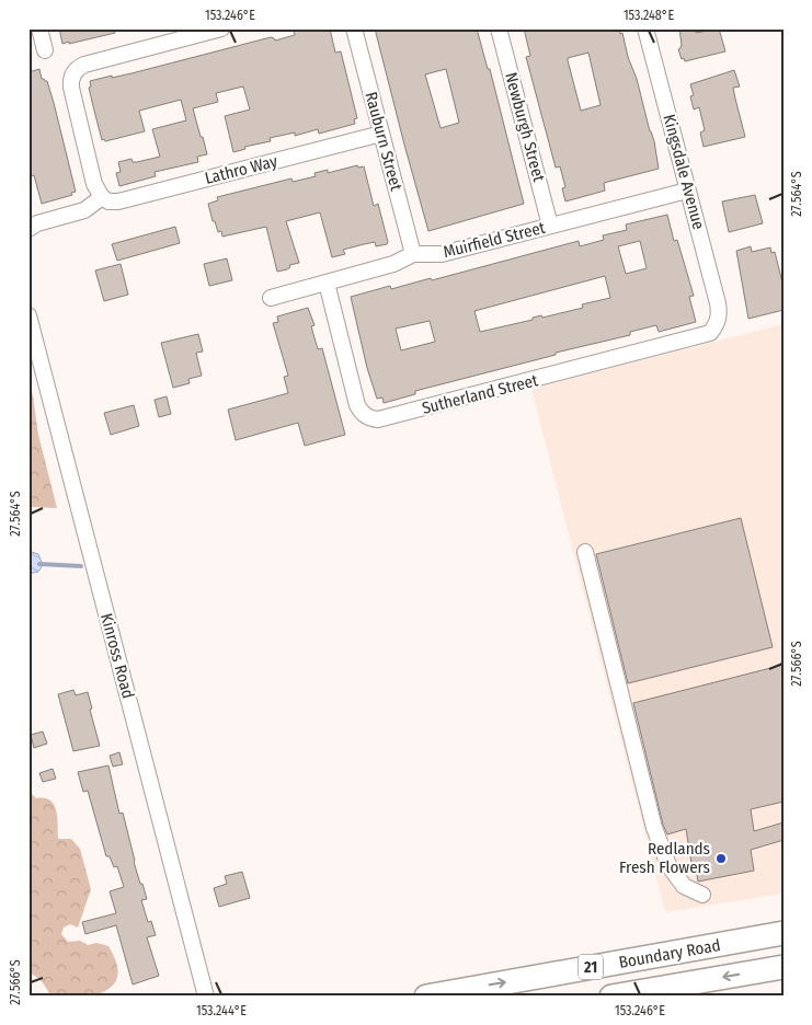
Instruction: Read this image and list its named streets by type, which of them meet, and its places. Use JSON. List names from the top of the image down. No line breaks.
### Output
{"streets":{"highway":["Boundary Road","21"],"street":["Newburgh Street","Rauburn Street","Lathro Way","Kingsdale Avenue","Muirfield Street","Sutherland Street","Kinross Road"]},"crossings":[["Newburgh Street","Muirfield Street"],["Rauburn Street","Lathro Way"],["Rauburn Street","Muirfield Street"],["Kingsdale Avenue","Muirfield Street"],["Kingsdale Avenue","Sutherland Street"],["Muirfield Street","Sutherland Street"]],"places":["Redlands Fresh Flowers"],"coordinates":["153.246°E","153.248°E","27.564°S","27.566°S","153.244°E"]}
